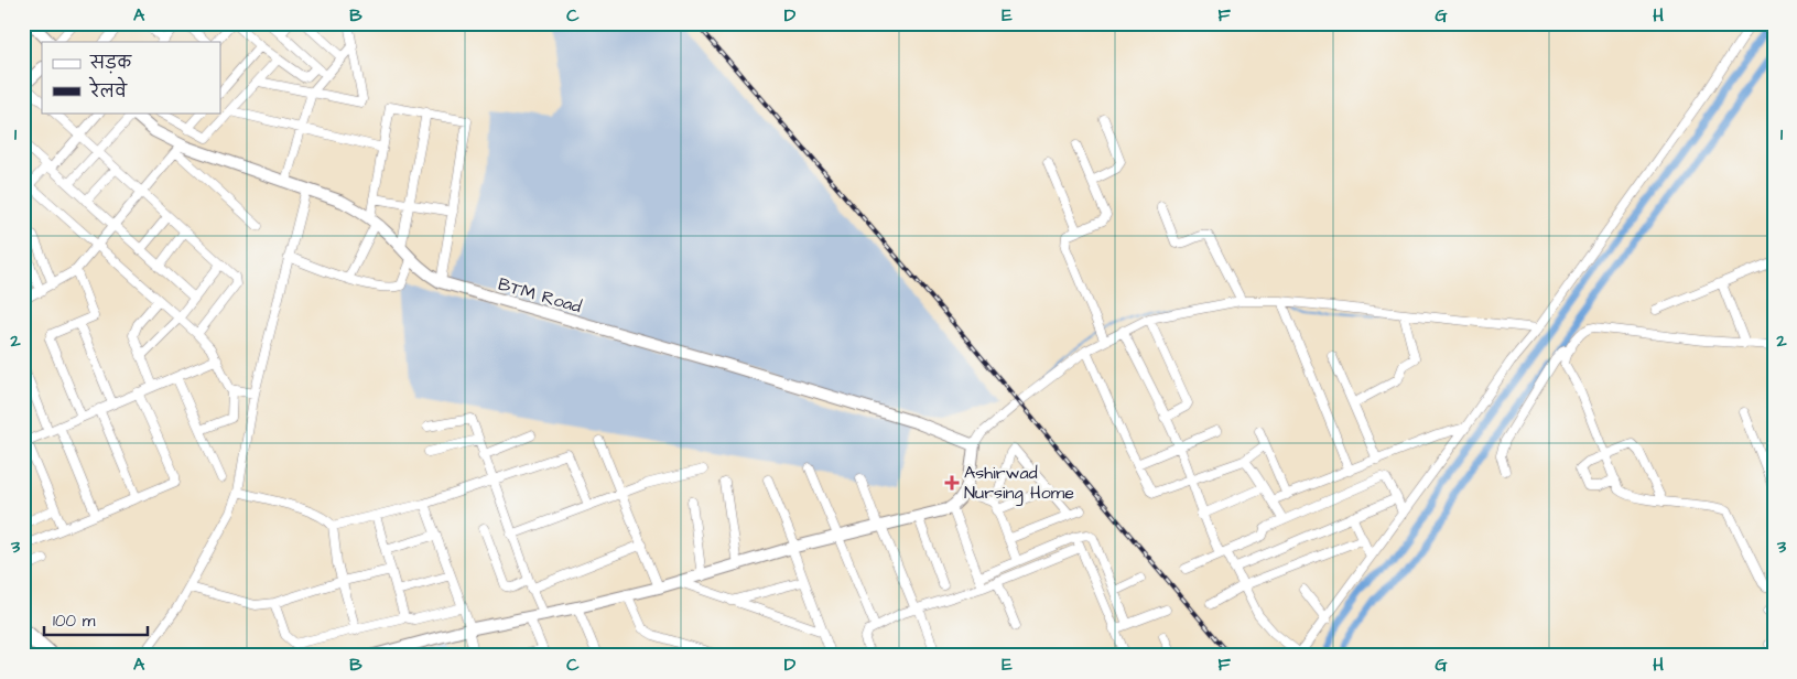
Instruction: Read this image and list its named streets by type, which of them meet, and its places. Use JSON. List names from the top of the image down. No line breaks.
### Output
{"streets":{"street":["BTM Road"]},"places":{"health":["Ashirwad Nursing Home"]},"legend":["सड़क","रेलवे"],"scale_bar":"100 m","grid":{"columns":["A","B","C","D","E","F","G","H"],"rows":["1","2","3"]}}
